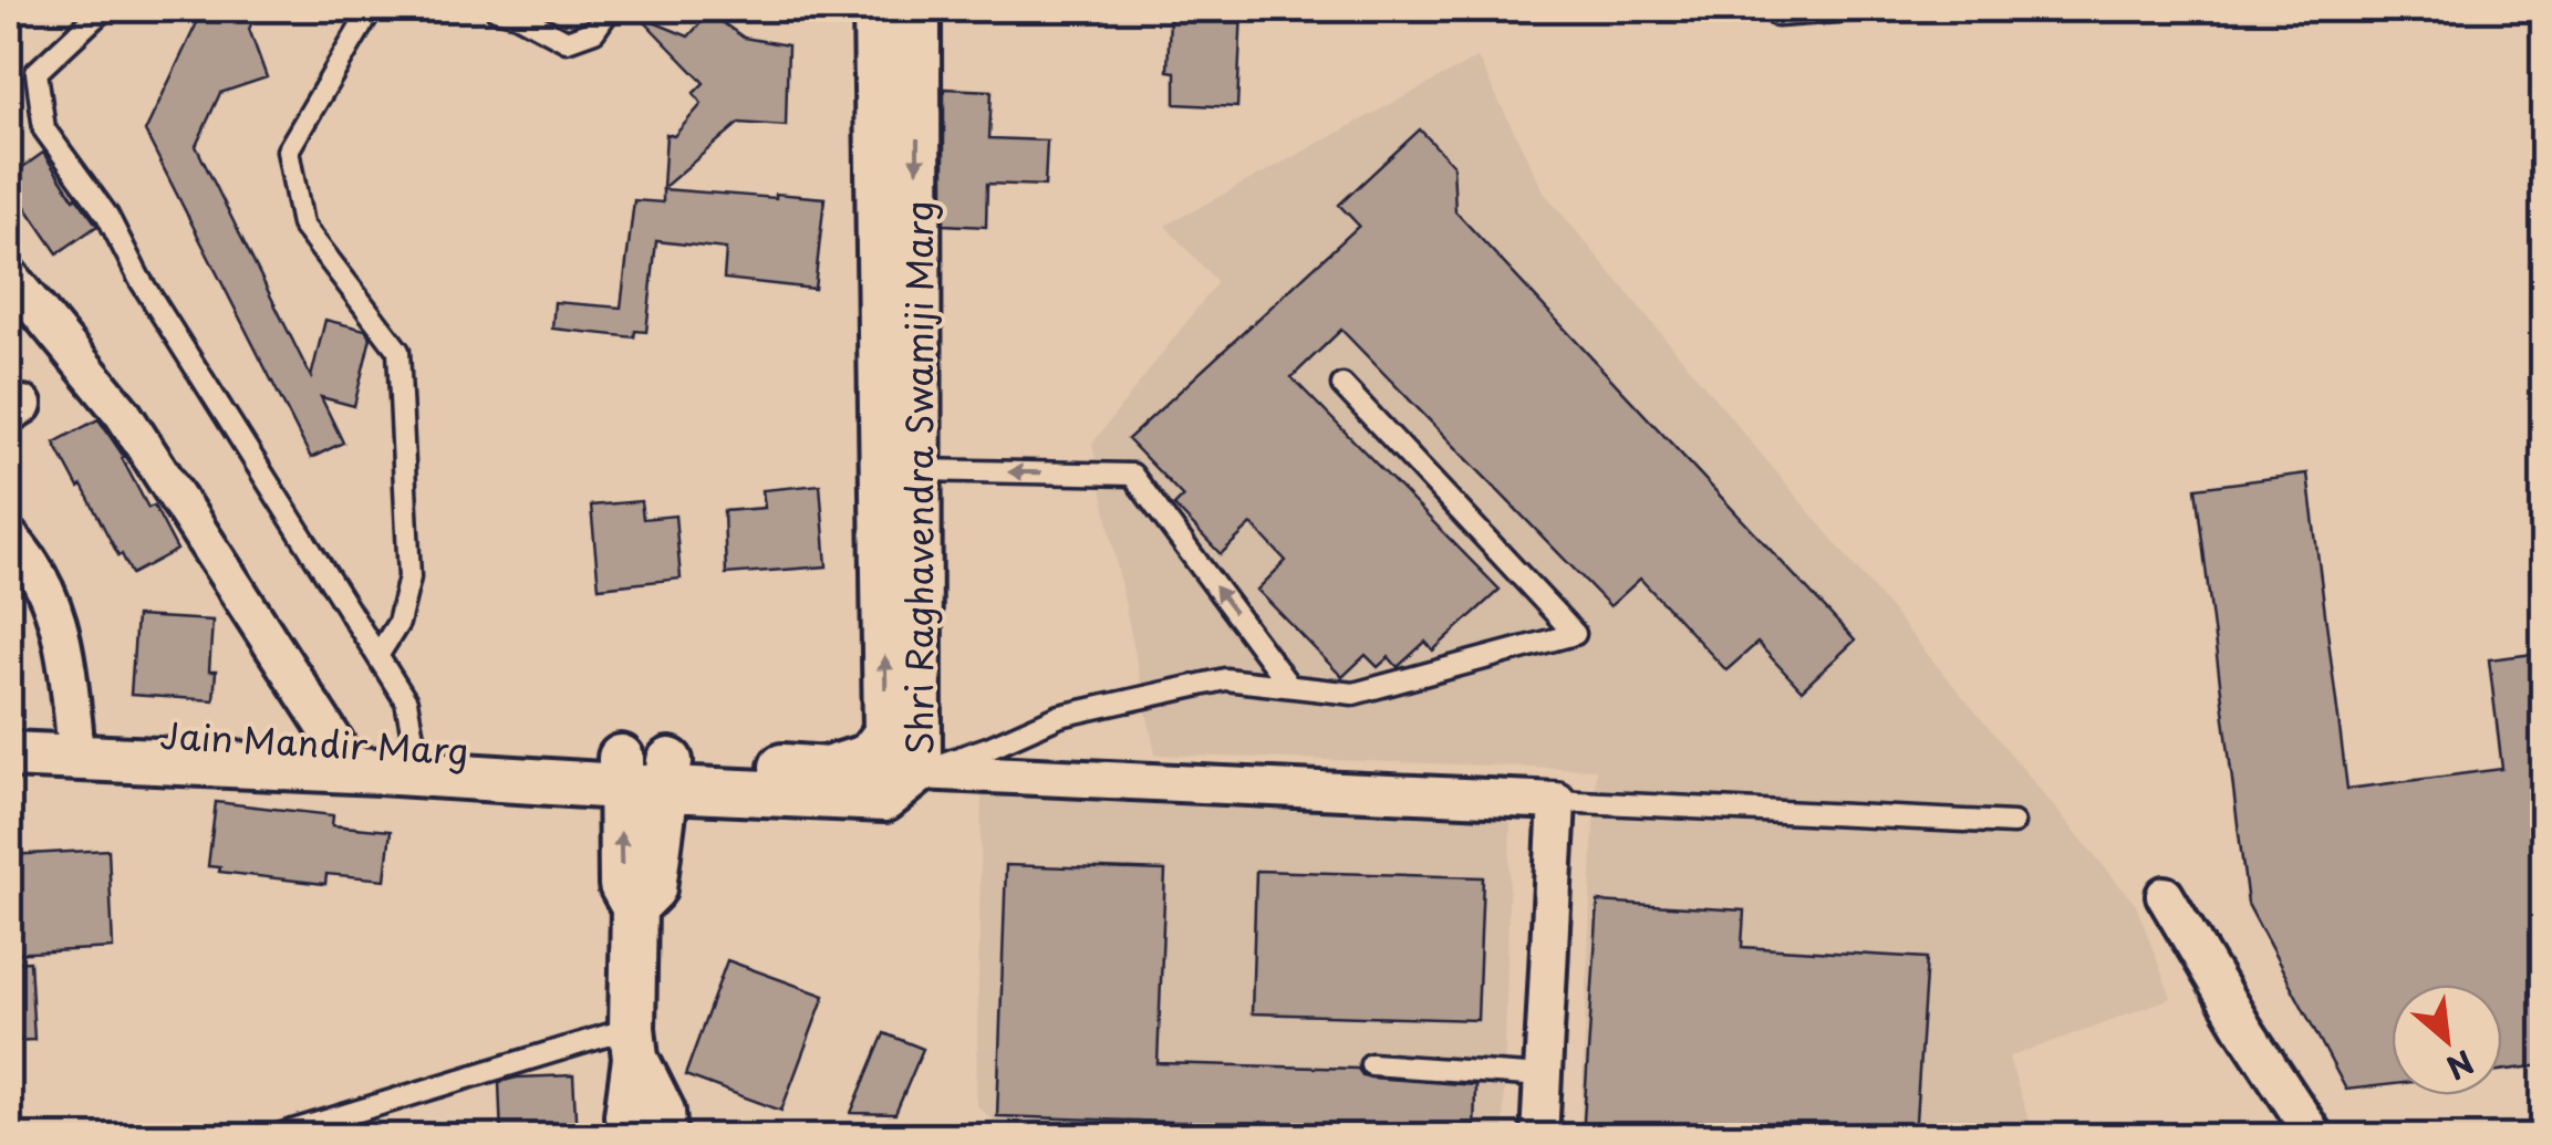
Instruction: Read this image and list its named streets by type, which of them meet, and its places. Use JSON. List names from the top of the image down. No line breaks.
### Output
{"streets":{"street":["Shri Raghavendra Swamiji Marg","Jain Mandir Marg"]},"crossings":[["Shri Raghavendra Swamiji Marg","Jain Mandir Marg"]],"north":"bottom right"}
